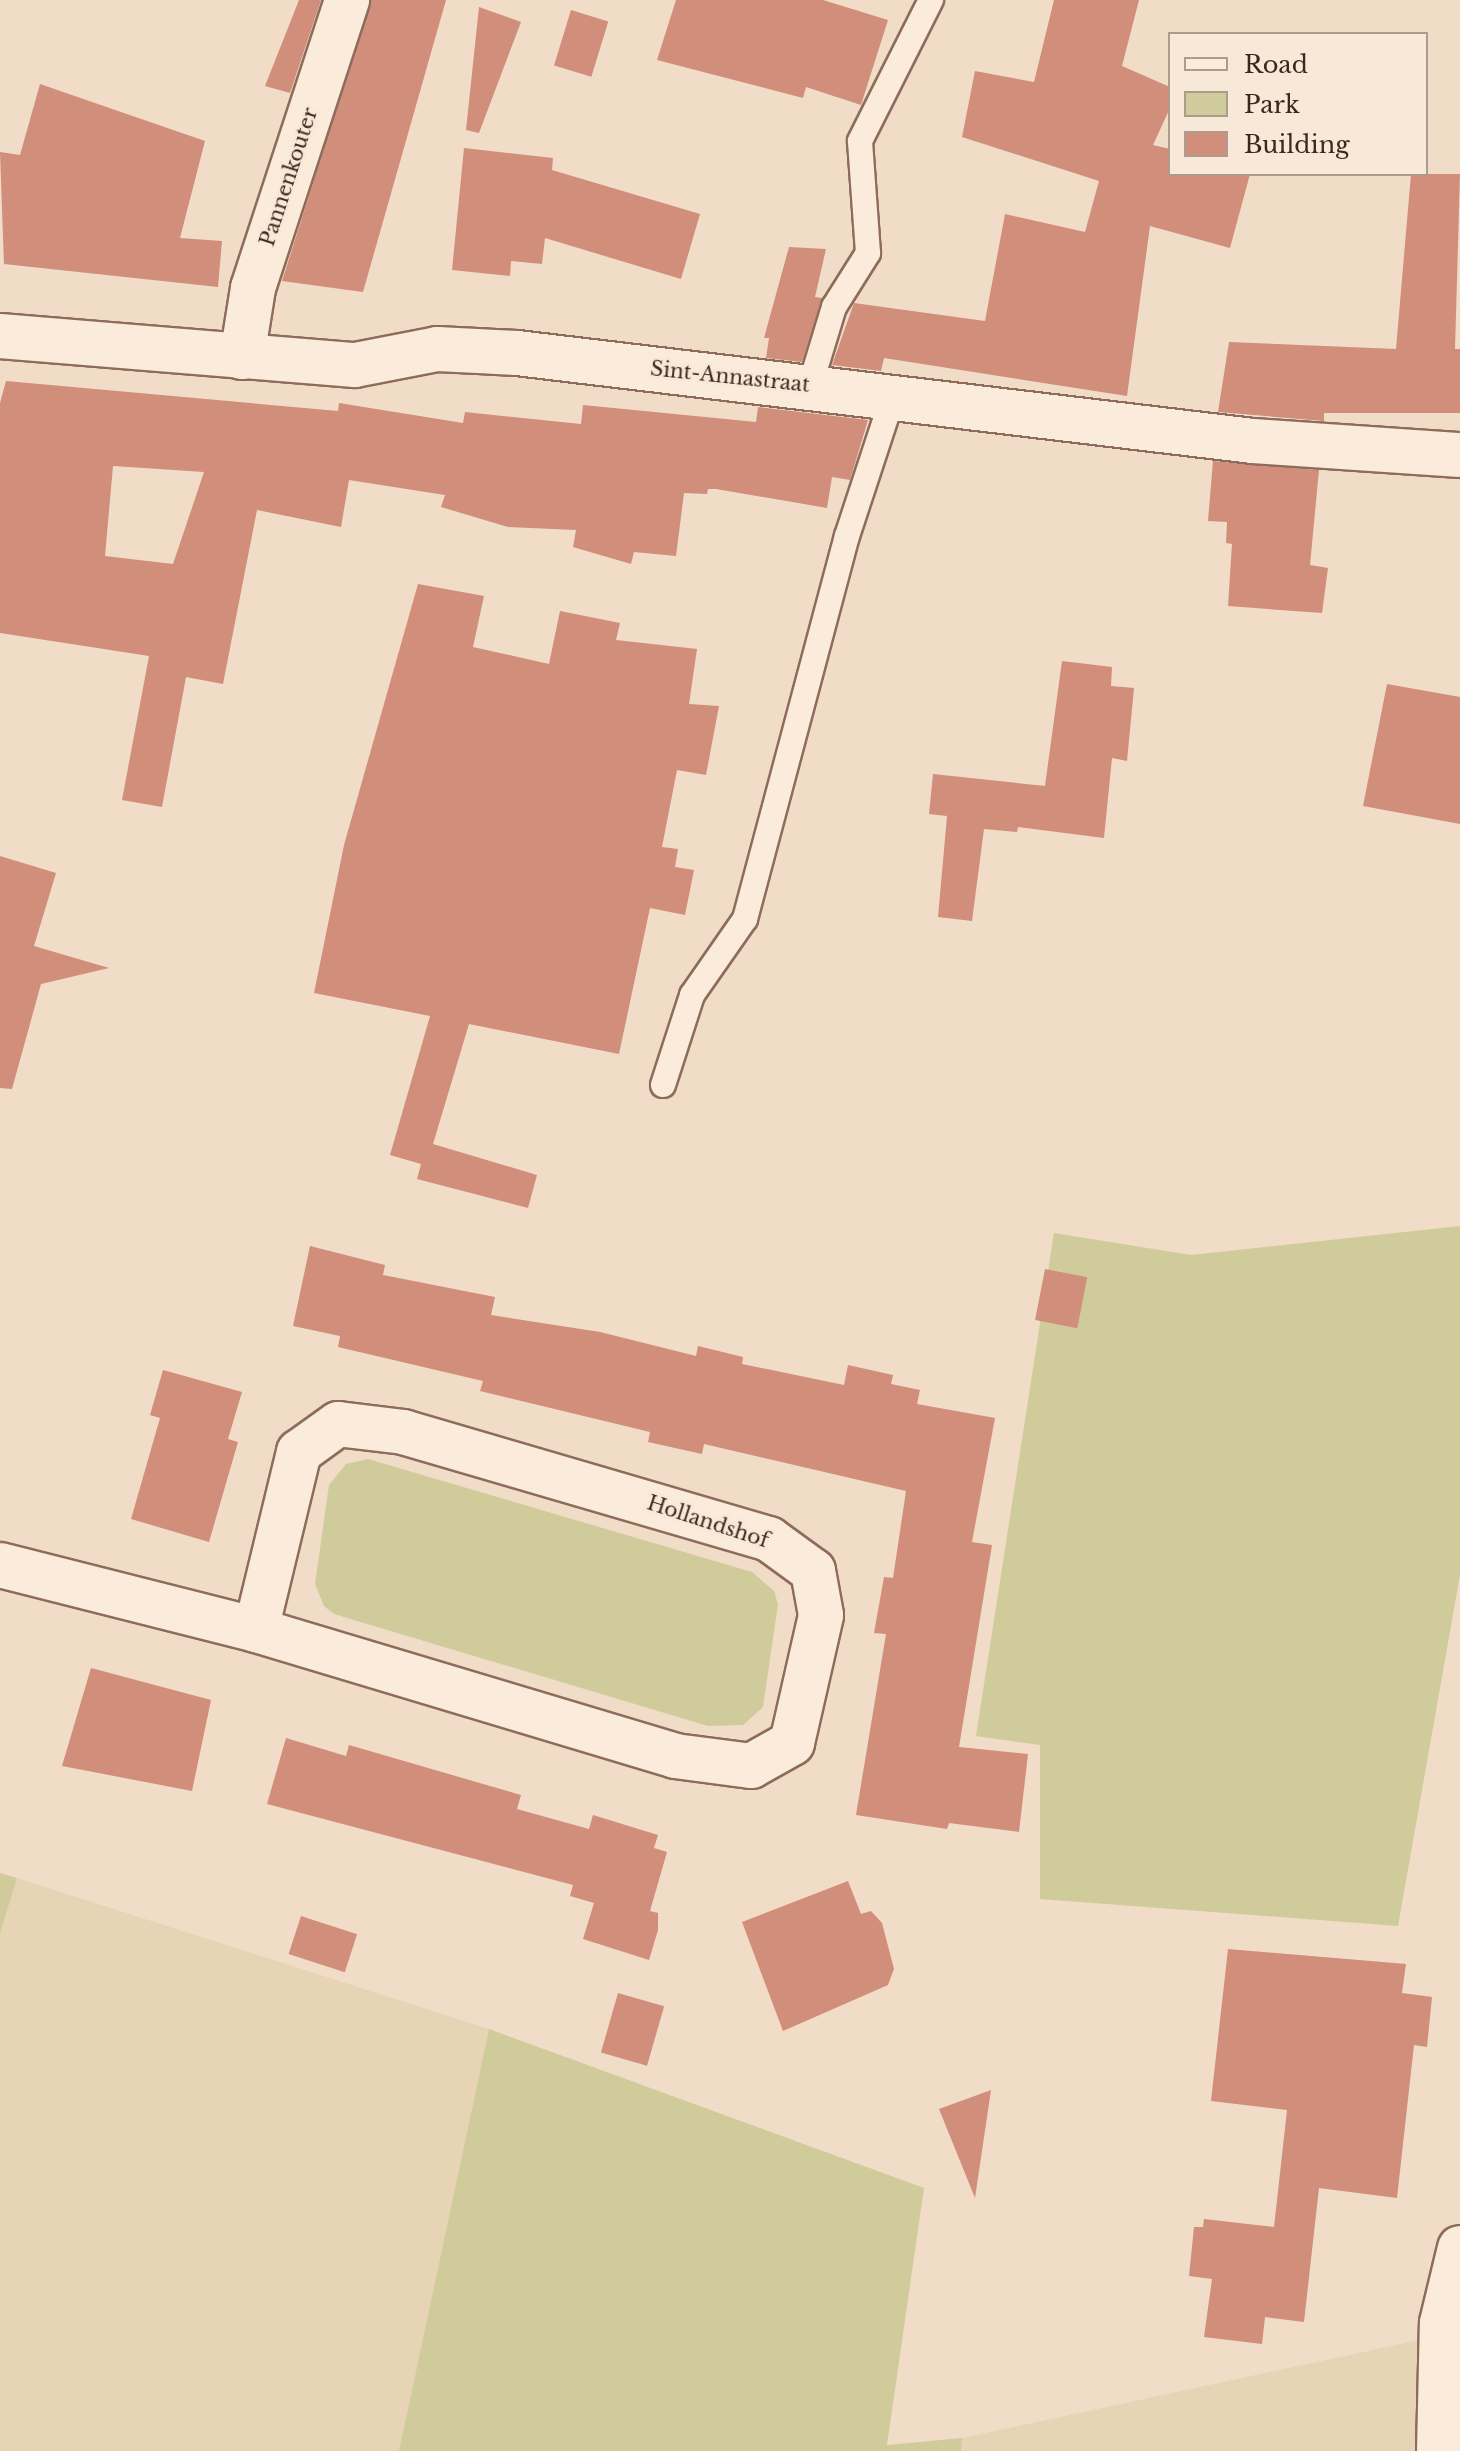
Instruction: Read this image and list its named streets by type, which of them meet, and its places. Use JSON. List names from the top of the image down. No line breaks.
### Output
{"streets":{"street":["Pannenkouter","Sint-Annastraat","Hollandshof"]},"crossings":[["Pannenkouter","Sint-Annastraat"]],"legend":["Road","Park","Building"]}
